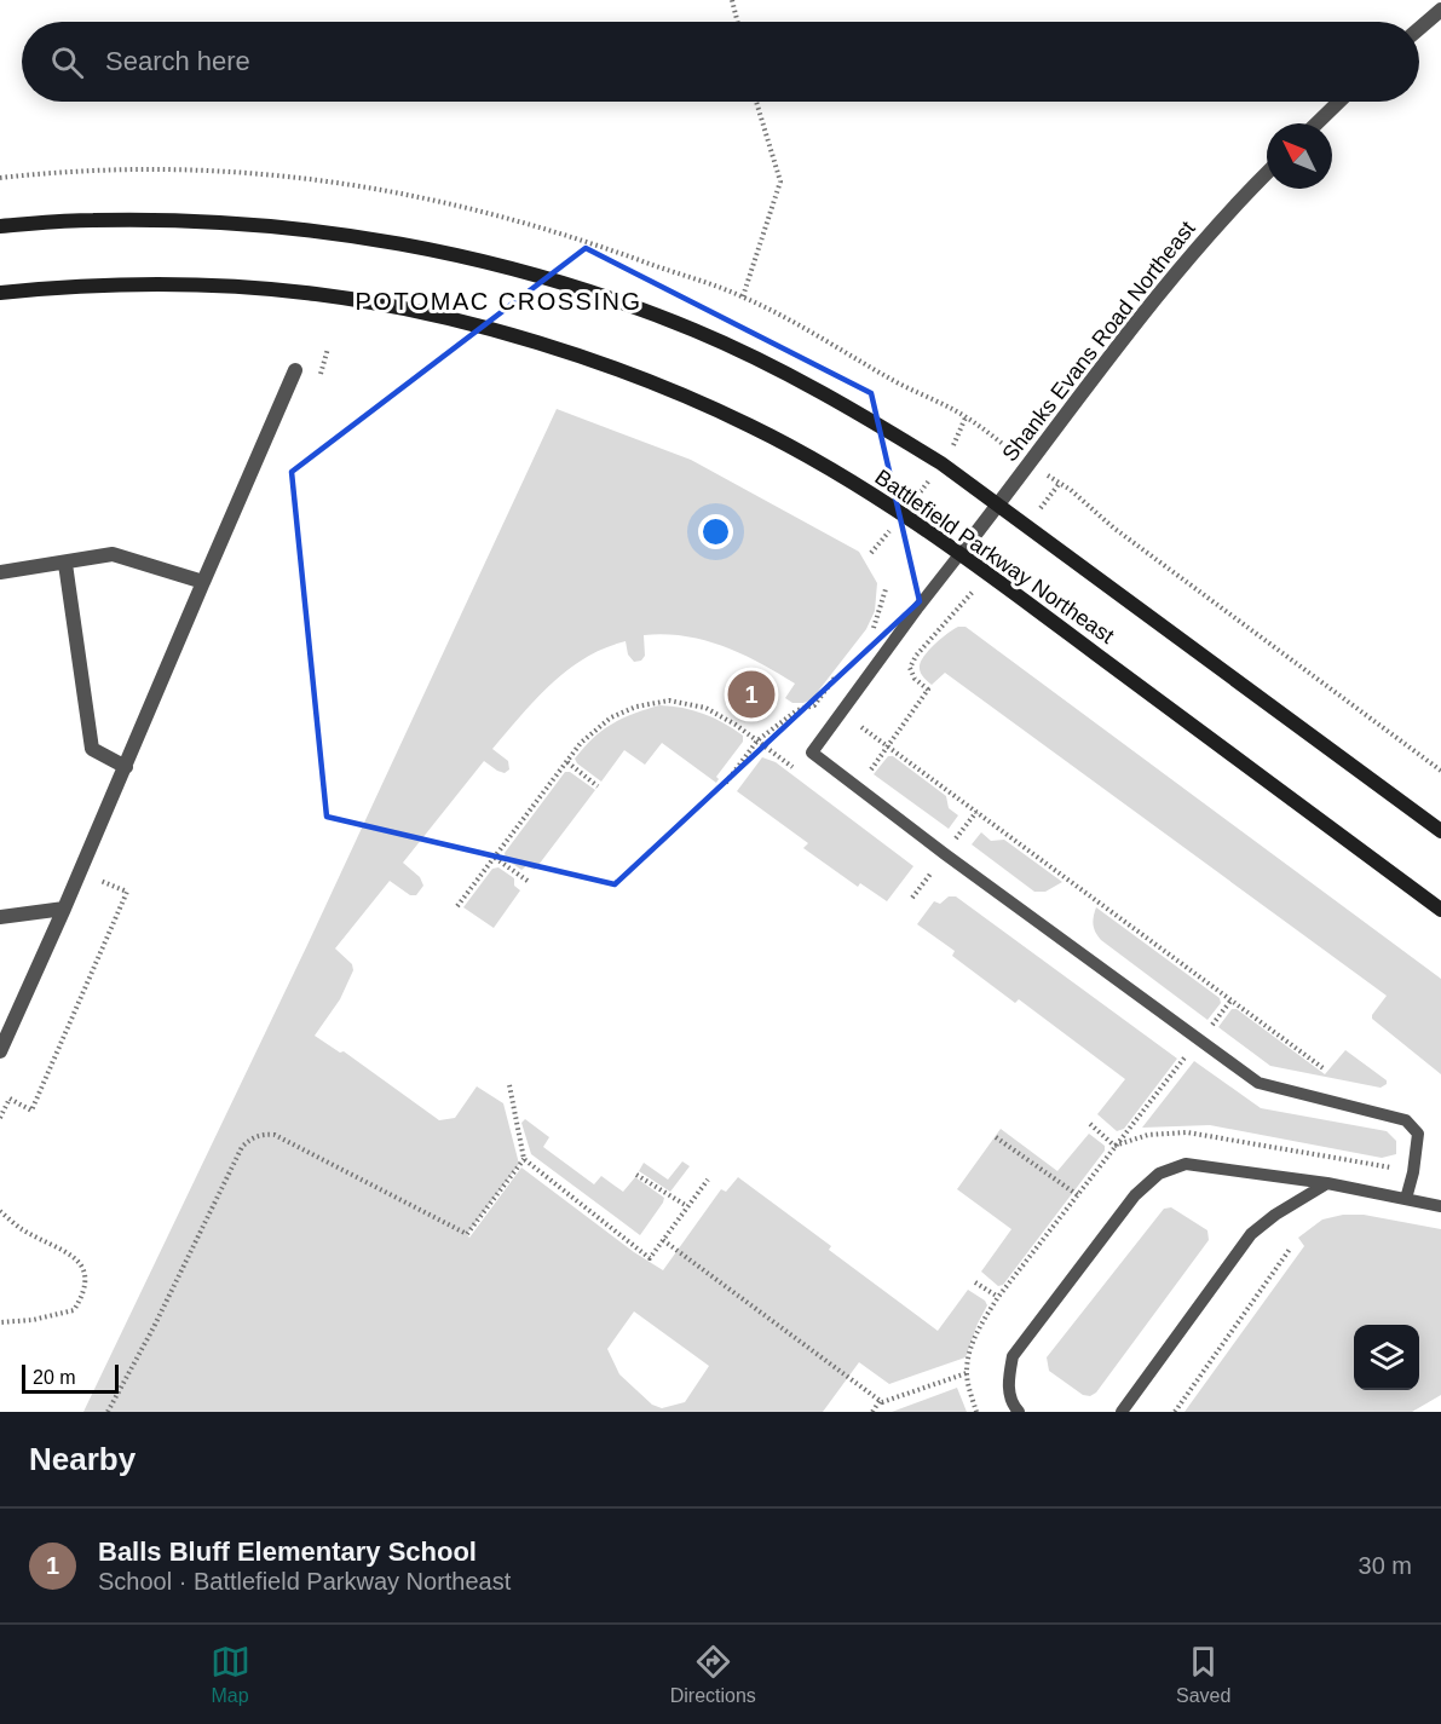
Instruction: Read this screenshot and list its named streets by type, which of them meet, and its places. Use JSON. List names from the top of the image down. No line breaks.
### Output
{"streets":{"main road":["Battlefield Parkway Northeast"],"street":["Shanks Evans Road Northeast"]},"crossings":[["Shanks Evans Road Northeast","Battlefield Parkway Northeast"]],"districts":["POTOMAC CROSSING"],"scale_bar":"20 m","north":"top left","page":{"search":"Search here","pins":"1","scale":"20 m","heading":"Nearby","list":[{"mark":"1","name":"Balls Bluff Elementary School","note":"School · Battlefield Parkway Northeast","value":"30 m"}],"nav":["Map","Directions","Saved"]}}
